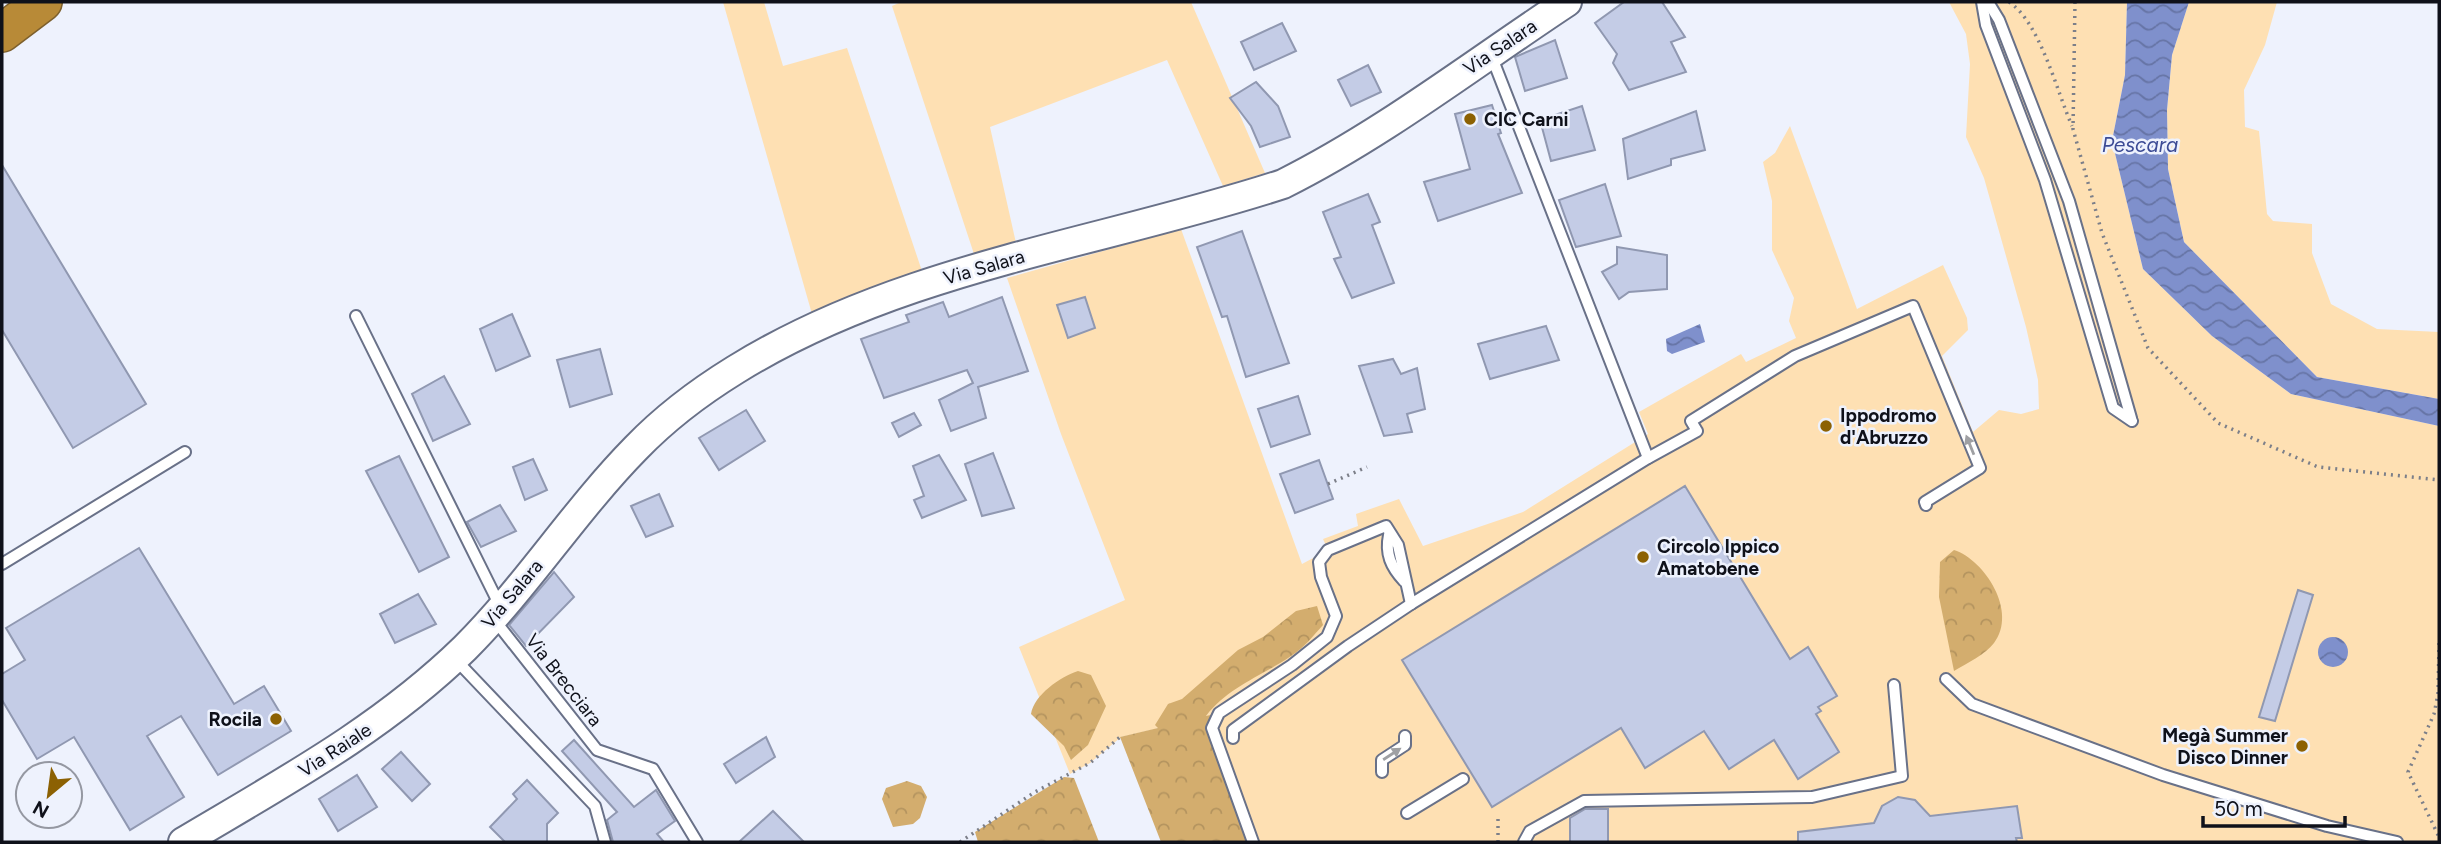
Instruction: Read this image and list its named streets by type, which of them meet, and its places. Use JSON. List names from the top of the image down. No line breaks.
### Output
{"streets":{"street":["Via Salara","Via Raiale"],"lane":["Via Brecciara"]},"crossings":[["Via Salara","Via Brecciara"],["Via Salara","Via Raiale"]],"water":["Pescara"],"places":["CIC Carni","Ippodromo d'Abruzzo","Circolo Ippico Amatobene","Rocila","Megà Summer Disco Dinner"],"scale_bar":"50 m","north":"bottom left"}
